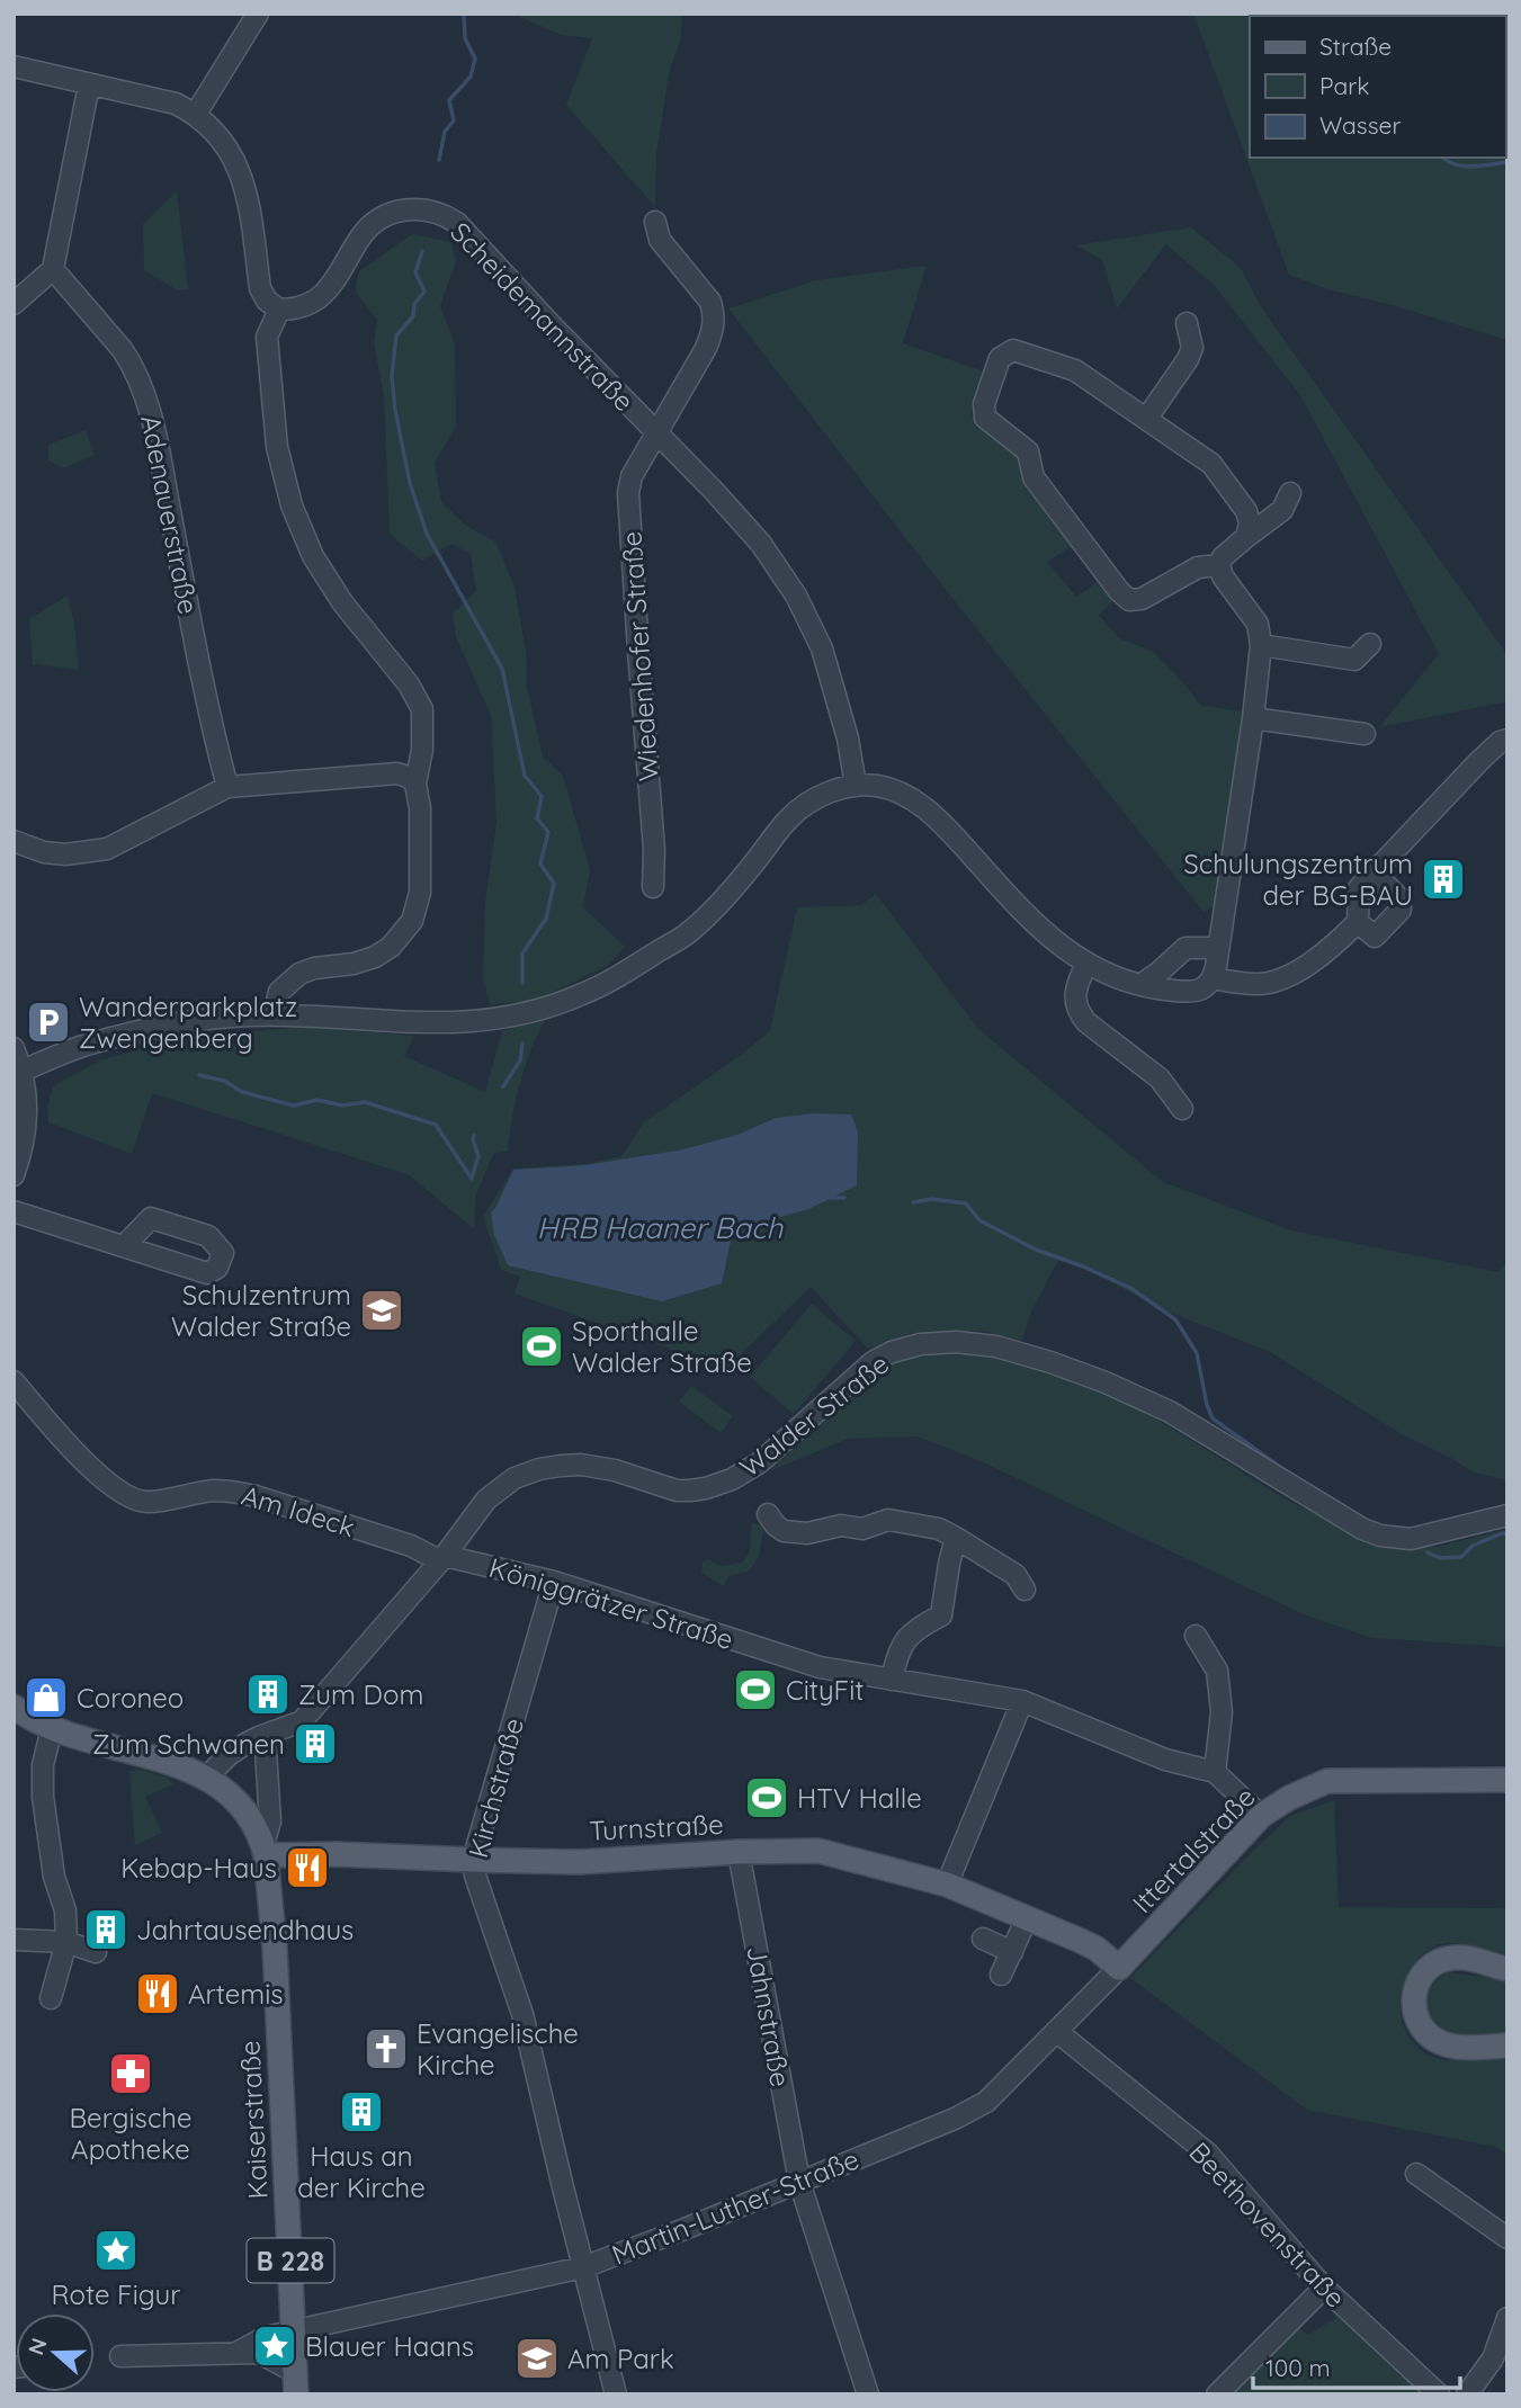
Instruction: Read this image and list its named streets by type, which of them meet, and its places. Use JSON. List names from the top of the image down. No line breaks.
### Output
{"streets":{"main road":["Turnstraße","Ittertalstraße","Kaiserstraße","B 228"],"street":["Scheidemannstraße","Adenauerstraße","Wiedenhofer Straße","Walder Straße","Am Ideck","Königgrätzer Straße","Kirchstraße","Jahnstraße","Martin-Luther-Straße","Beethovenstraße"]},"crossings":[["Scheidemannstraße","Wiedenhofer Straße"],["Walder Straße","Am Ideck"],["Walder Straße","Königgrätzer Straße"],["Walder Straße","Kaiserstraße"],["Am Ideck","Königgrätzer Straße"],["Königgrätzer Straße","Kirchstraße"],["Königgrätzer Straße","Ittertalstraße"],["Kirchstraße","Turnstraße"],["Kirchstraße","Martin-Luther-Straße"],["Turnstraße","Ittertalstraße"],["Turnstraße","Jahnstraße"],["Turnstraße","Kaiserstraße"],["Turnstraße","Martin-Luther-Straße"],["Ittertalstraße","Martin-Luther-Straße"],["Jahnstraße","Martin-Luther-Straße"],["Kaiserstraße","Martin-Luther-Straße"],["Martin-Luther-Straße","Beethovenstraße"]],"water":["HRB Haaner Bach"],"places":{"building":["Schulungszentrum der BG-BAU","Zum Dom","Zum Schwanen","Jahrtausendhaus","Haus an der Kirche"],"parking":["Wanderparkplatz Zwengenberg"],"school or university":["Schulzentrum Walder Straße","Am Park"],"sports":["Sporthalle Walder Straße","CityFit","HTV Halle"],"shop":["Coroneo"],"restaurant":["Kebap-Haus","Artemis"],"church":["Evangelische Kirche"],"pharmacy":["Bergische Apotheke"],"place":["Rote Figur","Blauer Haans"]},"legend":["Straße","Park","Wasser"],"scale_bar":"100 m","north":"left"}
